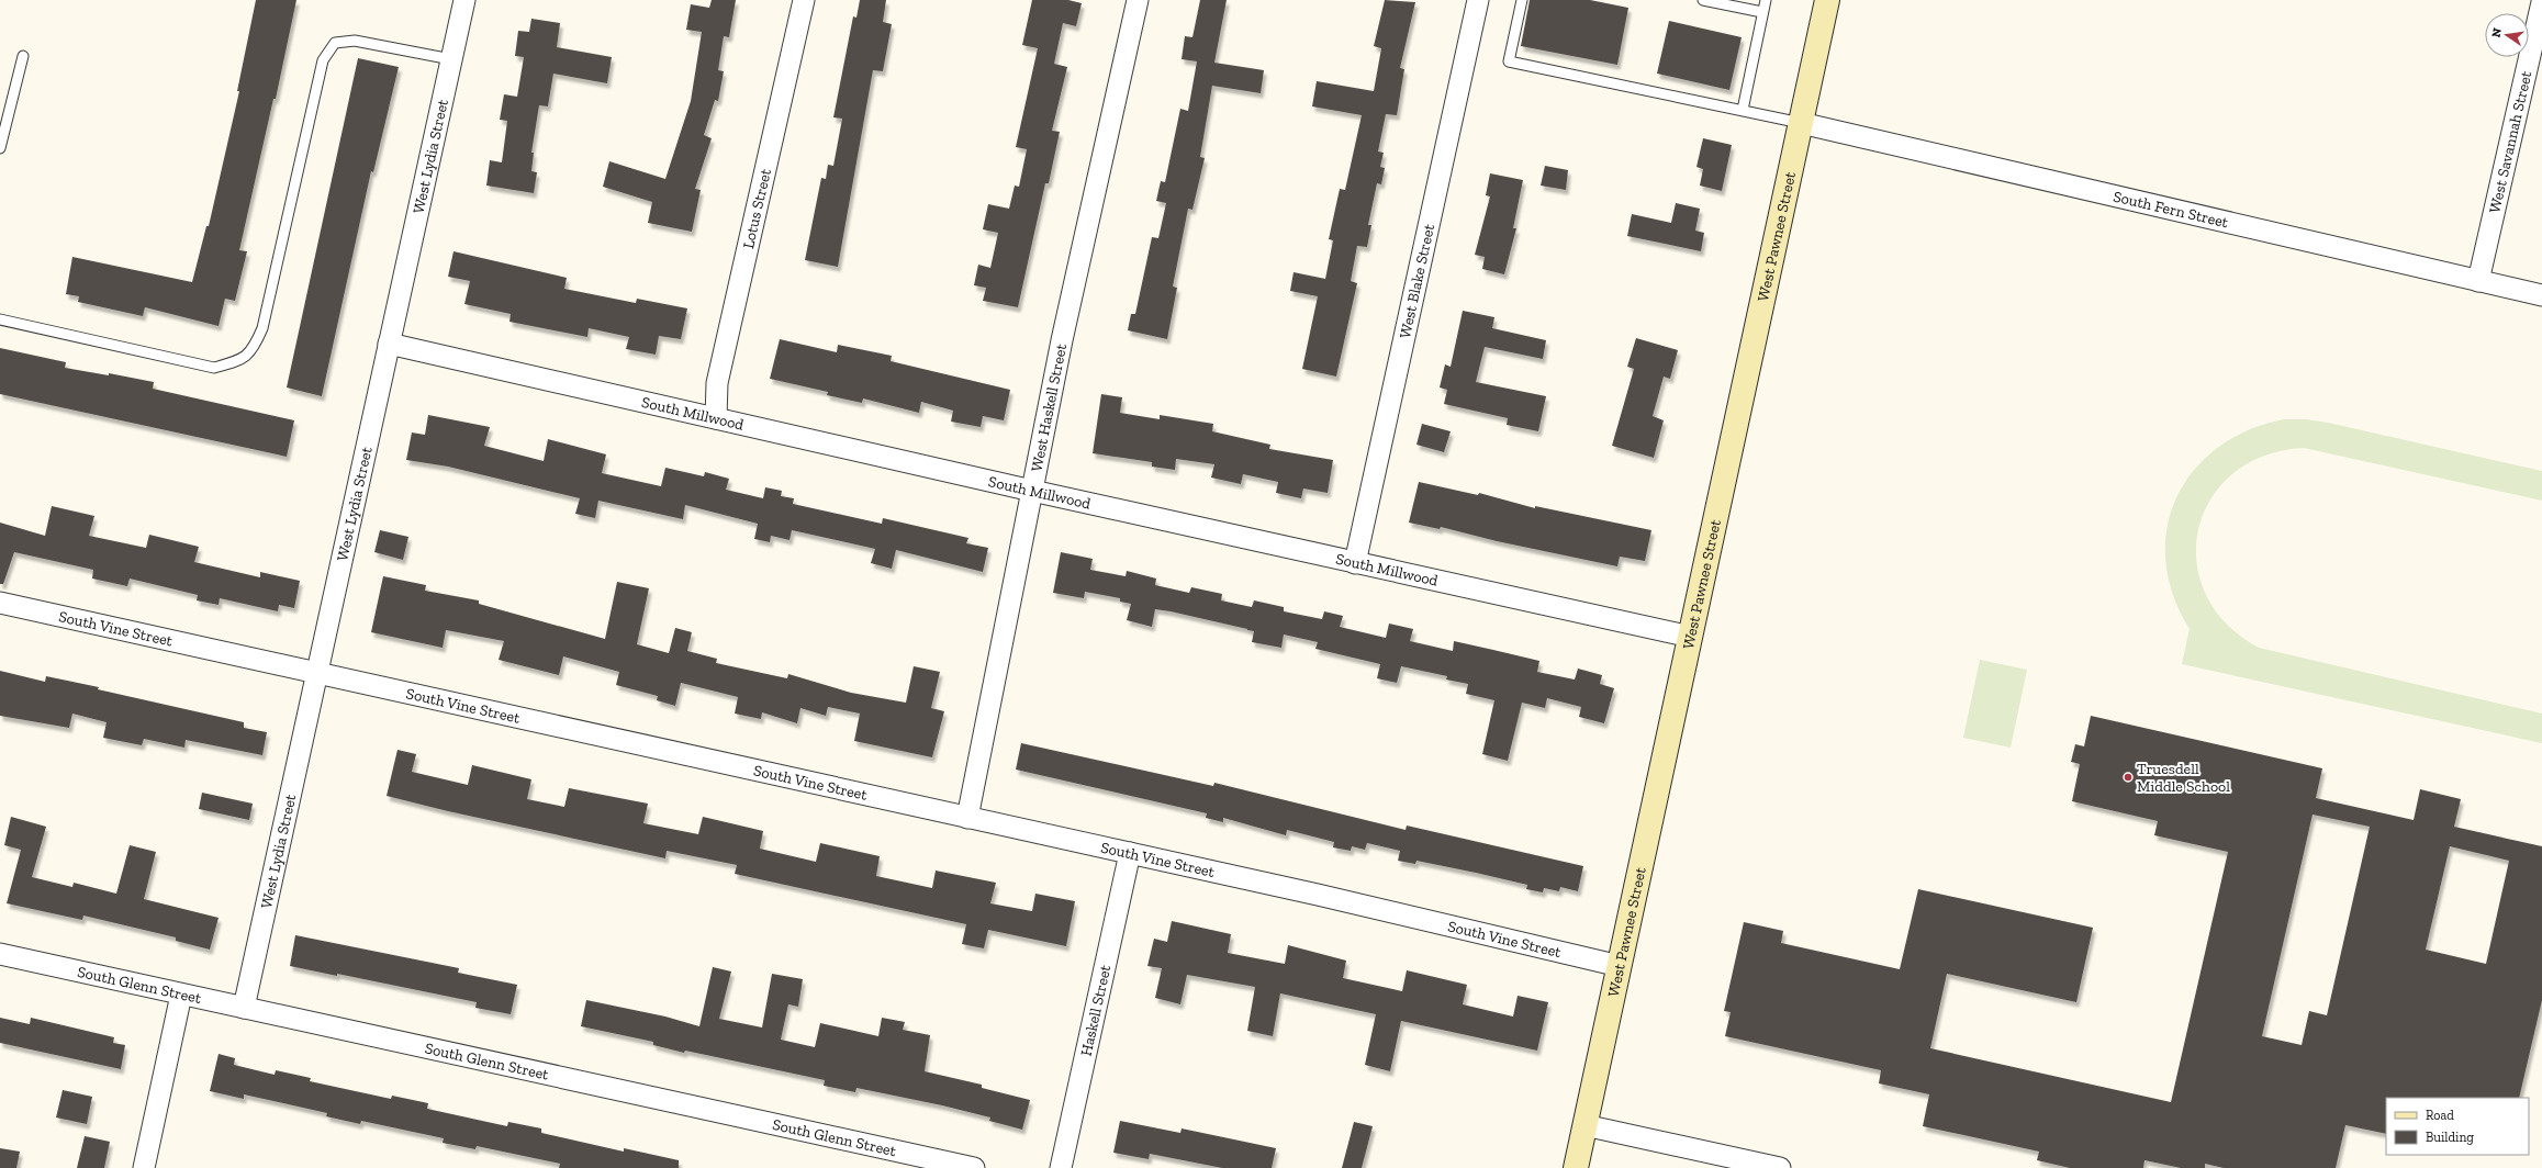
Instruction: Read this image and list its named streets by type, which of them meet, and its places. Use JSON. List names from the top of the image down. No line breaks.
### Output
{"streets":{"main road":["West Pawnee Street"],"street":["West Savannah Street","West Lydia Street","Lotus Street","South Fern Street","West Blake Street","West Haskell Street","South Millwood","South Vine Street","South Glenn Street","Haskell Street"]},"crossings":[["West Savannah Street","South Fern Street"],["West Lydia Street","South Millwood"],["West Lydia Street","South Vine Street"],["West Lydia Street","South Glenn Street"],["Lotus Street","South Millwood"],["South Fern Street","West Pawnee Street"],["West Pawnee Street","South Millwood"],["West Pawnee Street","South Vine Street"],["West Blake Street","South Millwood"],["West Haskell Street","South Millwood"],["West Haskell Street","South Vine Street"],["South Vine Street","Haskell Street"]],"places":["Truesdell Middle School"],"legend":["Road","Building"],"north":"left"}
